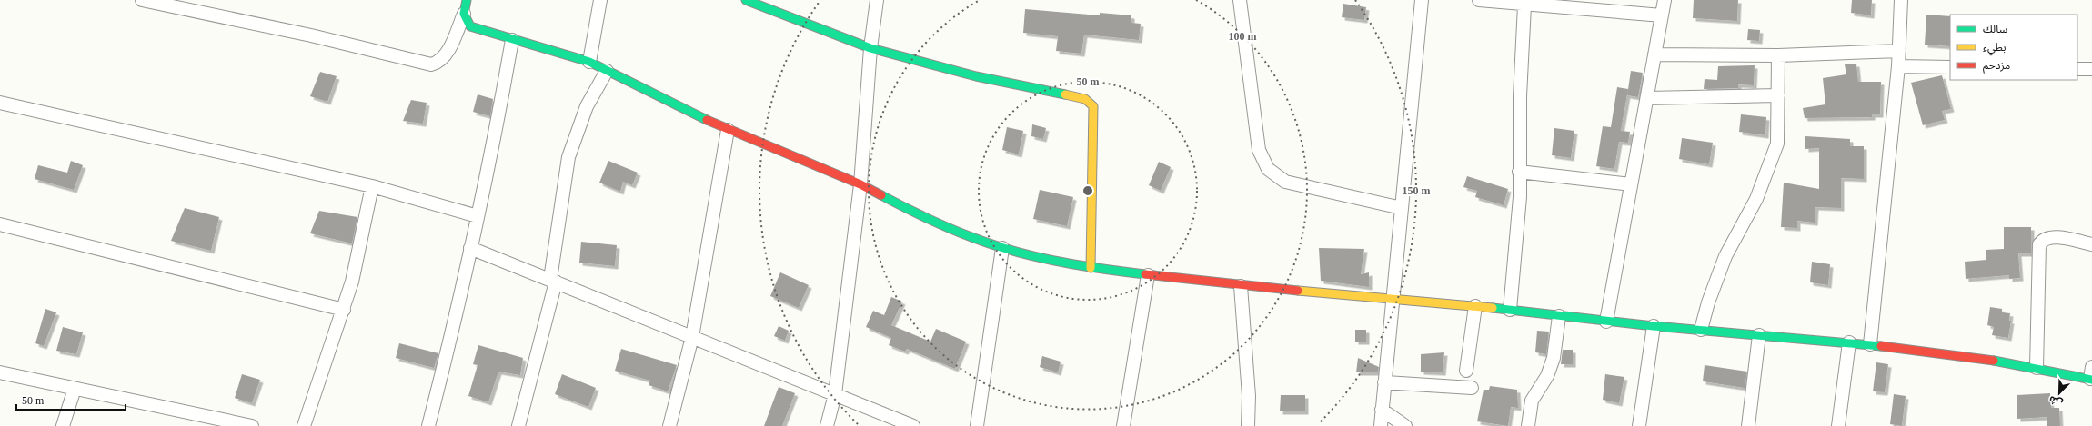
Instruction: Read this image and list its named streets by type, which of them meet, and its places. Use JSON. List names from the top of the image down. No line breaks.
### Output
{"legend":["سالك","بطيء","مزدحم"],"scale_bar":"50 m","north":"bottom left","rings":["100 m","50 m","150 m"]}
